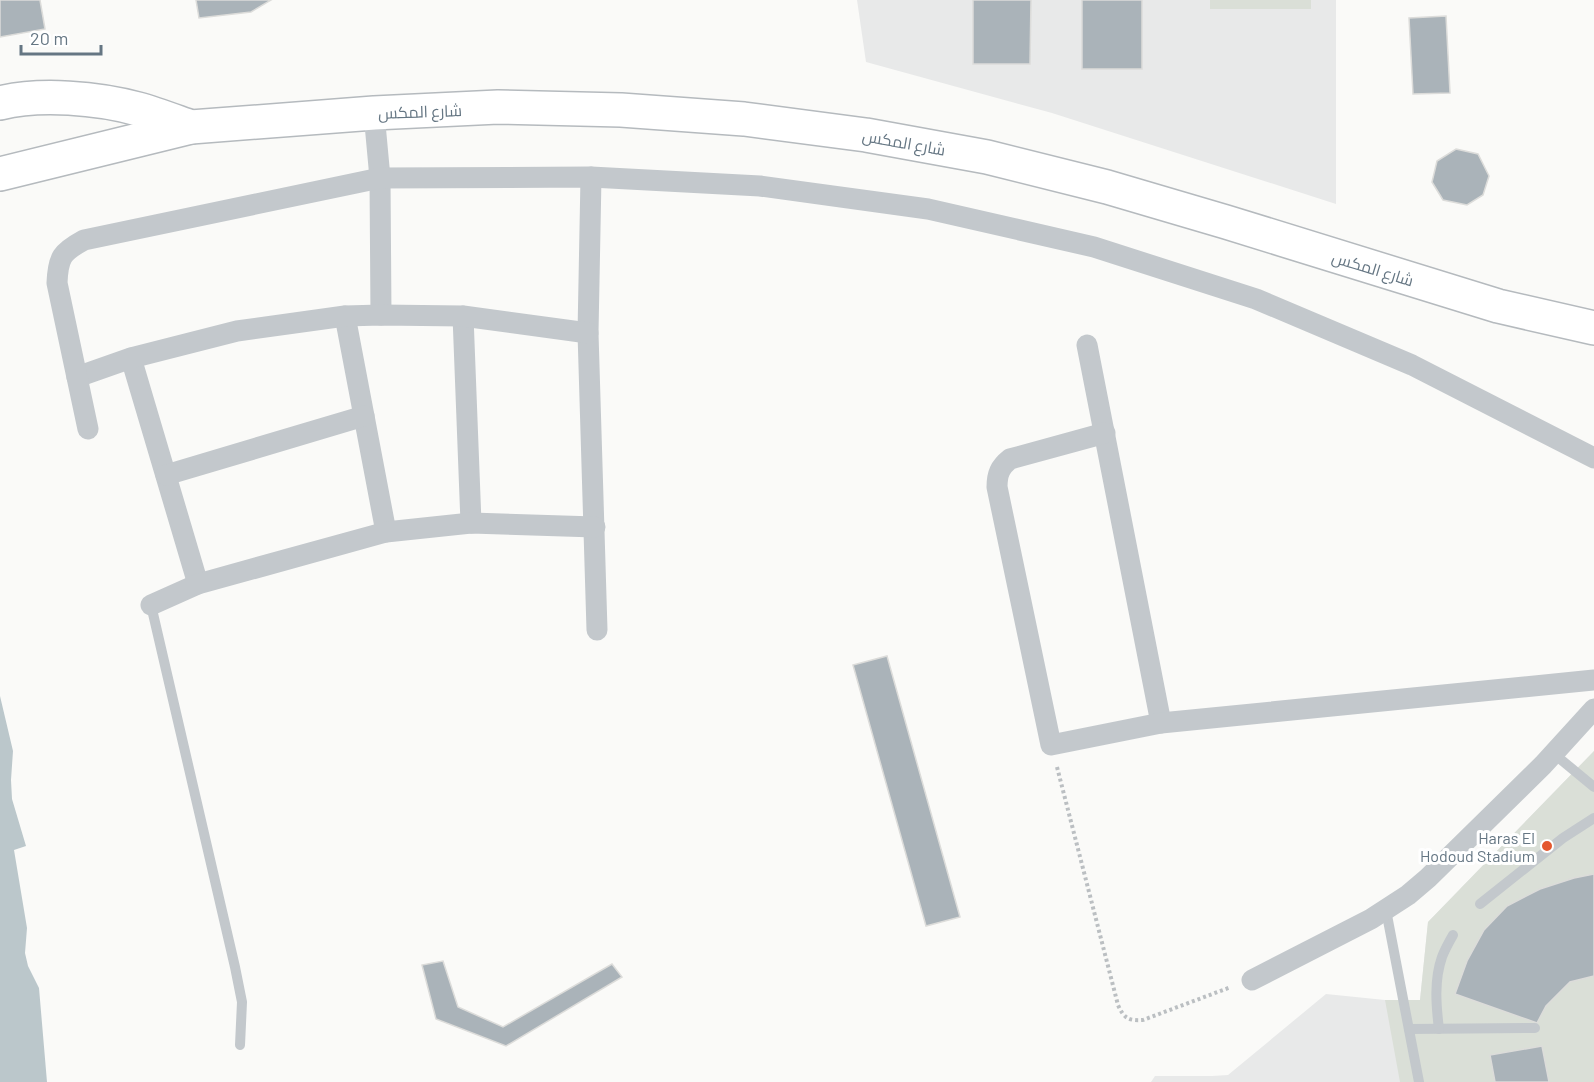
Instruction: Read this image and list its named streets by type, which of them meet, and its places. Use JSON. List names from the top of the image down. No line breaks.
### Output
{"streets":{"main road":["شارع المكس"]},"places":["Haras El Hodoud Stadium"],"scale_bar":"20 m"}
